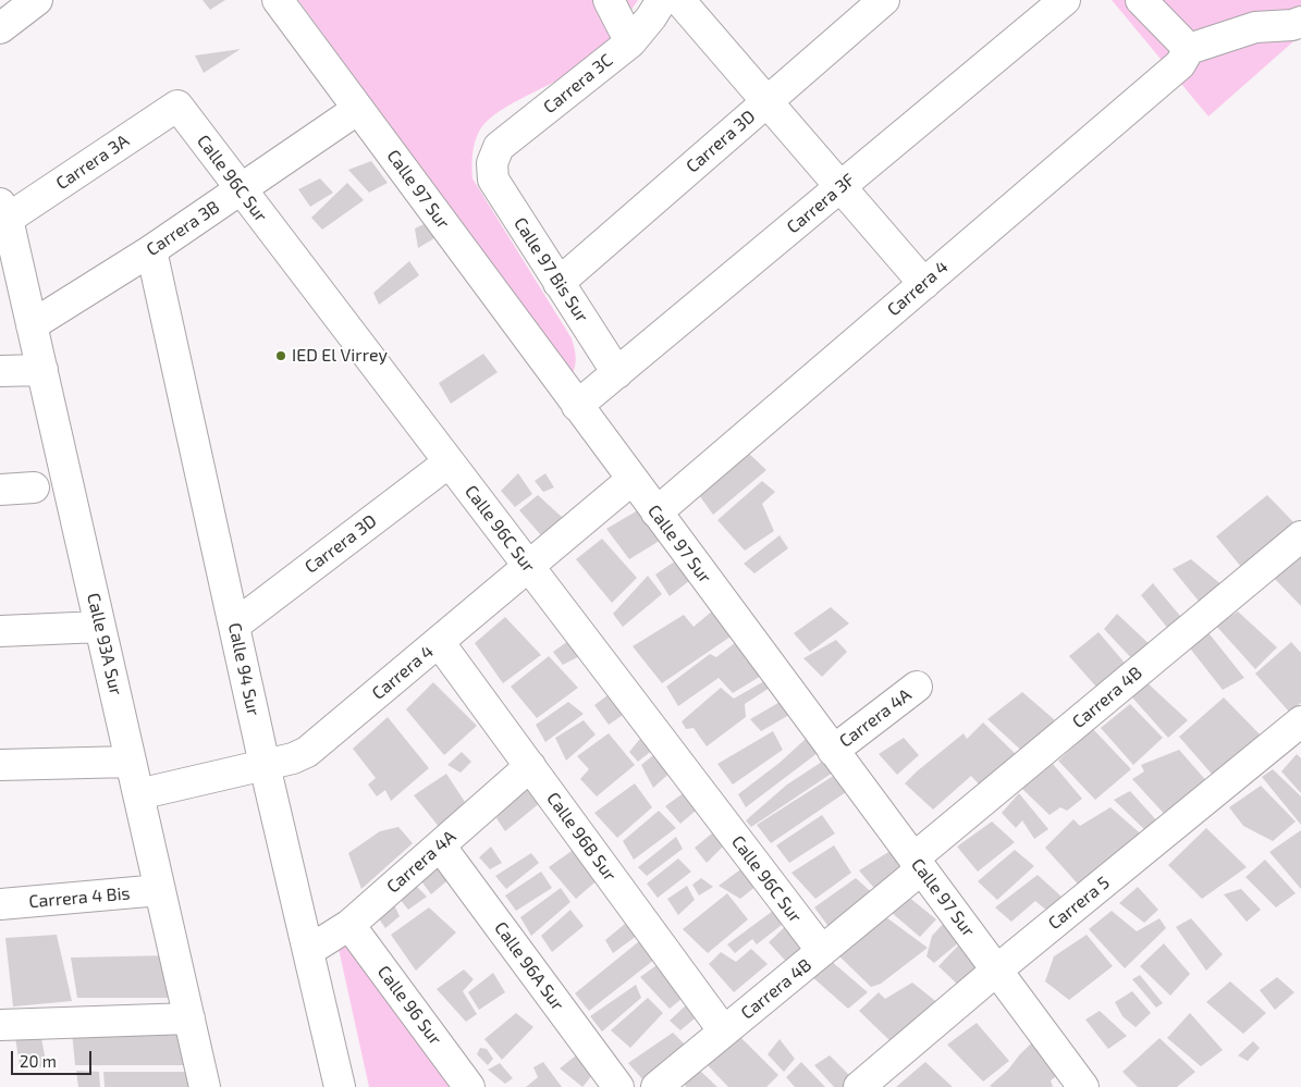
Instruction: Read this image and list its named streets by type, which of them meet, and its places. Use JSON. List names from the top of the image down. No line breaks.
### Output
{"streets":{"street":["Carrera 3C","Carrera 3D","Carrera 3A","Calle 96C Sur","Calle 97 Sur","Carrera 3F","Carrera 3B","Calle 97 Bis Sur","Carrera 4","Calle 93A Sur","Calle 94 Sur","Carrera 4B","Carrera 4A","Calle 96B Sur","Carrera 4 Bis","Carrera 5","Calle 96A Sur","Calle 96 Sur"]},"crossings":[["Carrera 3C","Calle 97 Bis Sur"],["Carrera 3D","Calle 96C Sur"],["Carrera 3D","Calle 97 Bis Sur"],["Carrera 3D","Calle 94 Sur"],["Carrera 3A","Calle 96C Sur"],["Carrera 3A","Calle 93A Sur"],["Calle 96C Sur","Carrera 3B"],["Calle 96C Sur","Carrera 4"],["Calle 96C Sur","Carrera 4B"],["Calle 97 Sur","Carrera 3F"],["Calle 97 Sur","Carrera 3B"],["Calle 97 Sur","Carrera 4"],["Calle 97 Sur","Carrera 4B"],["Calle 97 Sur","Carrera 4A"],["Calle 97 Sur","Carrera 5"],["Carrera 3F","Calle 97 Bis Sur"],["Carrera 3B","Calle 93A Sur"],["Carrera 3B","Calle 94 Sur"],["Carrera 4","Calle 93A Sur"],["Carrera 4","Calle 94 Sur"],["Carrera 4","Calle 96B Sur"],["Calle 93A Sur","Carrera 4 Bis"],["Calle 94 Sur","Carrera 4A"],["Carrera 4B","Calle 96B Sur"],["Carrera 4A","Calle 96B Sur"],["Carrera 4A","Calle 96A Sur"],["Carrera 4A","Calle 96 Sur"]],"places":["IED El Virrey"],"scale_bar":"20 m"}
